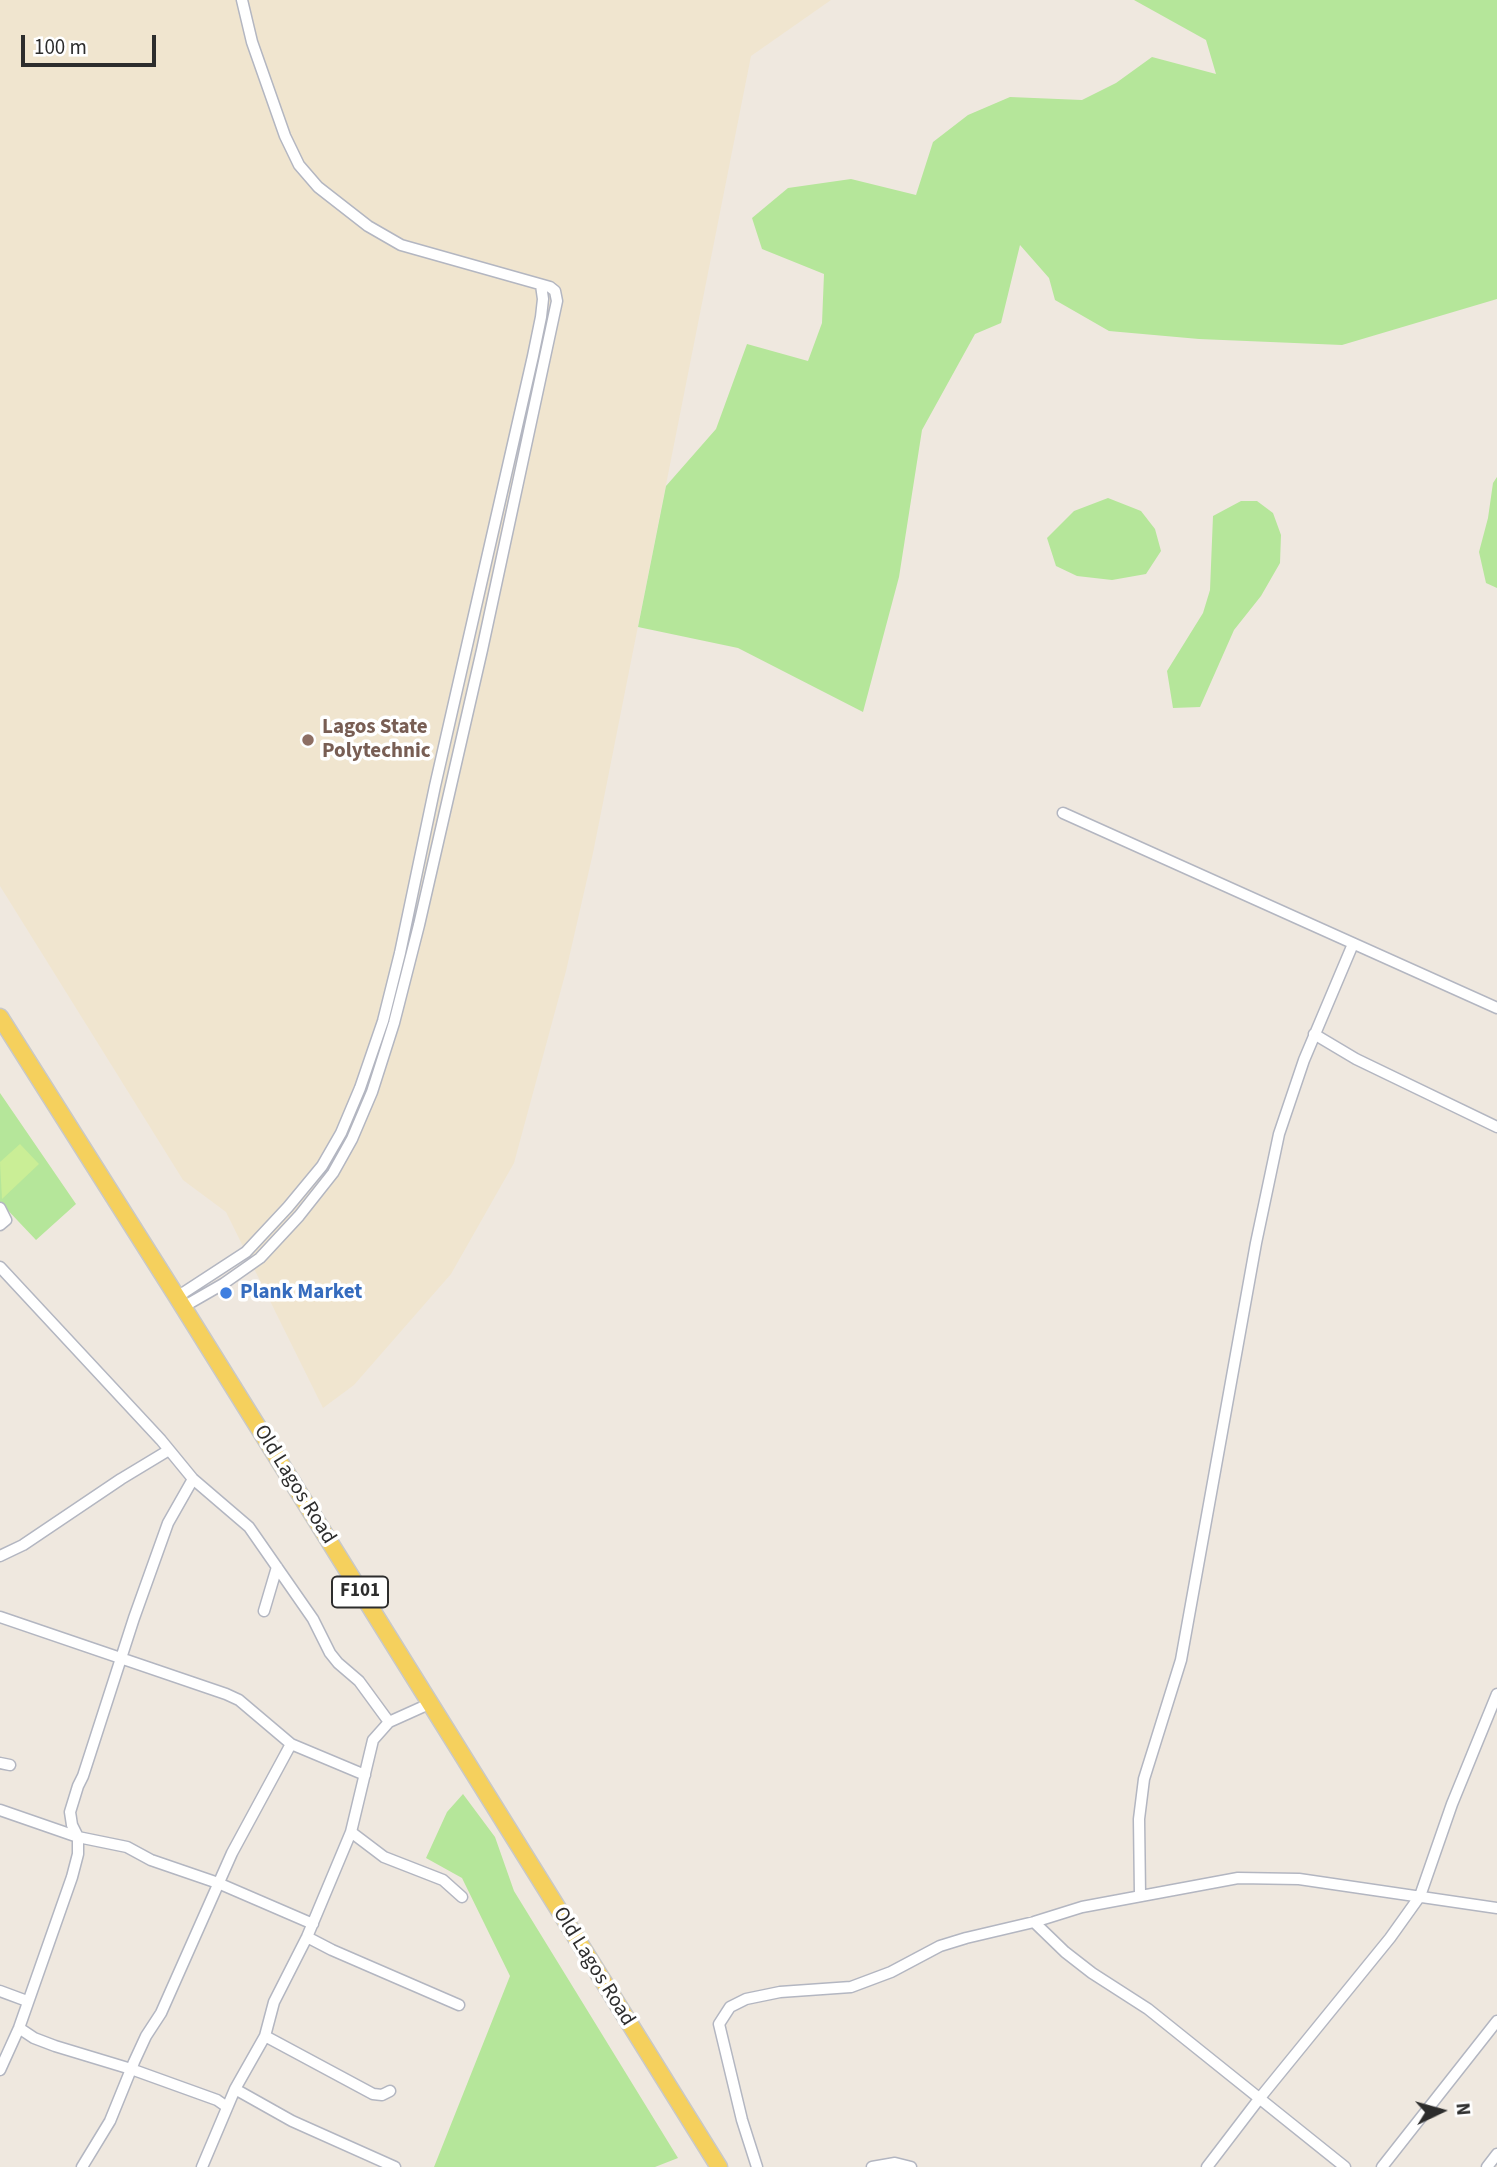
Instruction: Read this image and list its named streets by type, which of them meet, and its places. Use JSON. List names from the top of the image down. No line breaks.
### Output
{"streets":{"main road":["Old Lagos Road","F101"]},"places":["Lagos State Polytechnic","Plank Market"],"scale_bar":"100 m","north":"right"}
